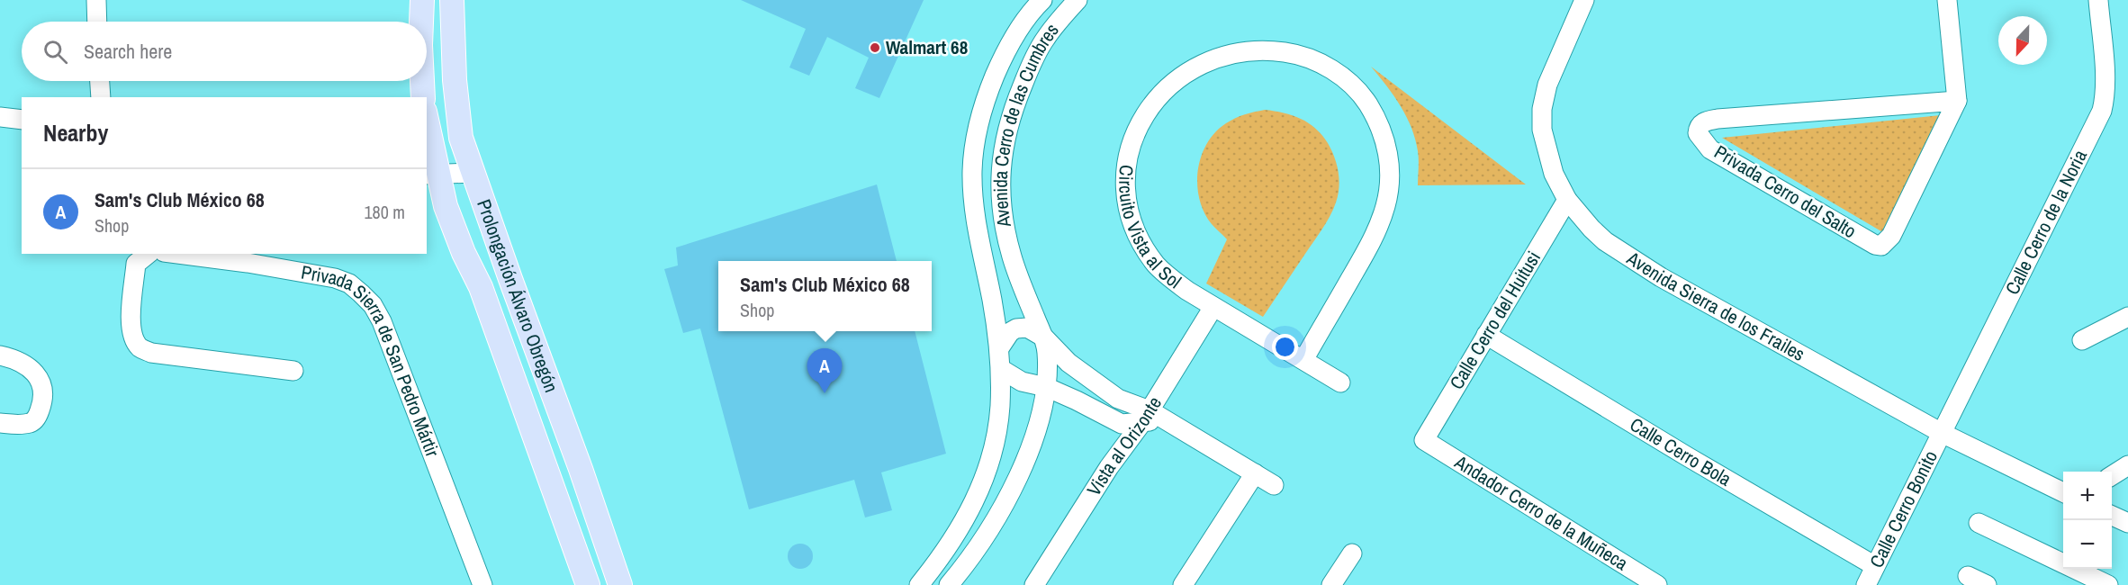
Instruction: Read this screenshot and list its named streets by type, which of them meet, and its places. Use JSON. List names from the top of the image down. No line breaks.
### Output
{"streets":{"main road":["Prolongación Álvaro Obregón"],"street":["Avenida Cerro de las Cumbres","Privada Cerro del Salto","Calle Cerro de la Noria","Circuito Vista al Sol","Avenida Sierra de los Frailes","Calle Cerro del Huitusi","Privada Sierra de San Pedro Mártir","Vista al Orizonte","Calle Cerro Bola","Calle Cerro Bonito","Andador Cerro de la Muñeca"]},"crossings":[["Calle Cerro de la Noria","Avenida Sierra de los Frailes"],["Calle Cerro de la Noria","Calle Cerro Bonito"],["Circuito Vista al Sol","Vista al Orizonte"],["Avenida Sierra de los Frailes","Calle Cerro del Huitusi"],["Avenida Sierra de los Frailes","Calle Cerro Bonito"],["Calle Cerro del Huitusi","Calle Cerro Bola"],["Calle Cerro del Huitusi","Andador Cerro de la Muñeca"],["Calle Cerro Bola","Calle Cerro Bonito"]],"places":["Walmart 68"],"north":"bottom","page":{"search":"Search here","heading":"Nearby","list":[{"mark":"A","name":"Sam's Club México 68","note":"Shop","value":"180 m"}],"popup":["Sam's Club México 68","Shop"],"pins":"A","map_buttons":["+","−"]}}
